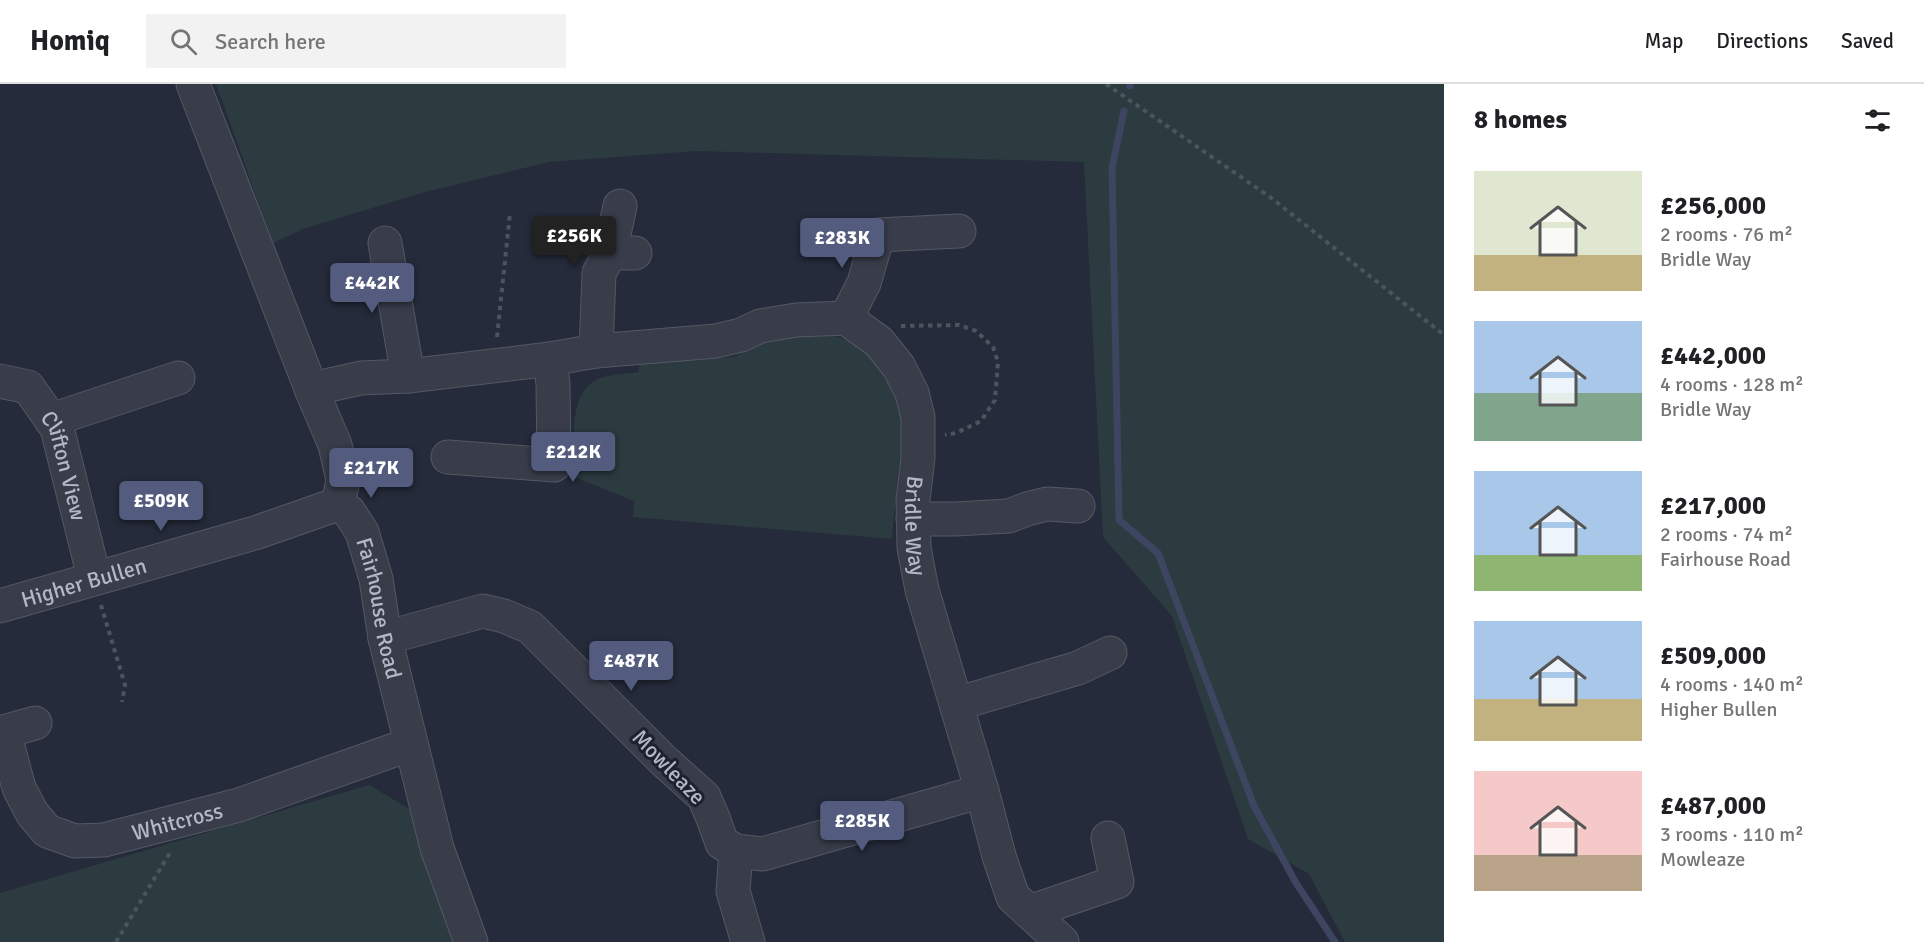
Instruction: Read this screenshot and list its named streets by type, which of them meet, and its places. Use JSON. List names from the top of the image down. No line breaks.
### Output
{"streets":{"street":["Clifton View","Bridle Way","Higher Bullen","Fairhouse Road","Mowleaze","Whitcross"]},"crossings":[["Clifton View","Higher Bullen"],["Higher Bullen","Fairhouse Road"],["Fairhouse Road","Mowleaze"],["Fairhouse Road","Whitcross"]],"page":{"header":"Homiq","search":"Search here","nav":["Map","Directions","Saved"],"heading":"8 homes","list":[{"name":"£256,000","note":"2 rooms · 76 m² · Bridle Way"},{"name":"£442,000","note":"4 rooms · 128 m² · Bridle Way"},{"name":"£217,000","note":"2 rooms · 74 m² · Fairhouse Road"},{"name":"£509,000","note":"4 rooms · 140 m² · Higher Bullen"},{"name":"£487,000","note":"3 rooms · 110 m² · Mowleaze"}],"price":["£256K","£283K","£442K","£212K","£217K","£509K","£487K","£285K"]}}
